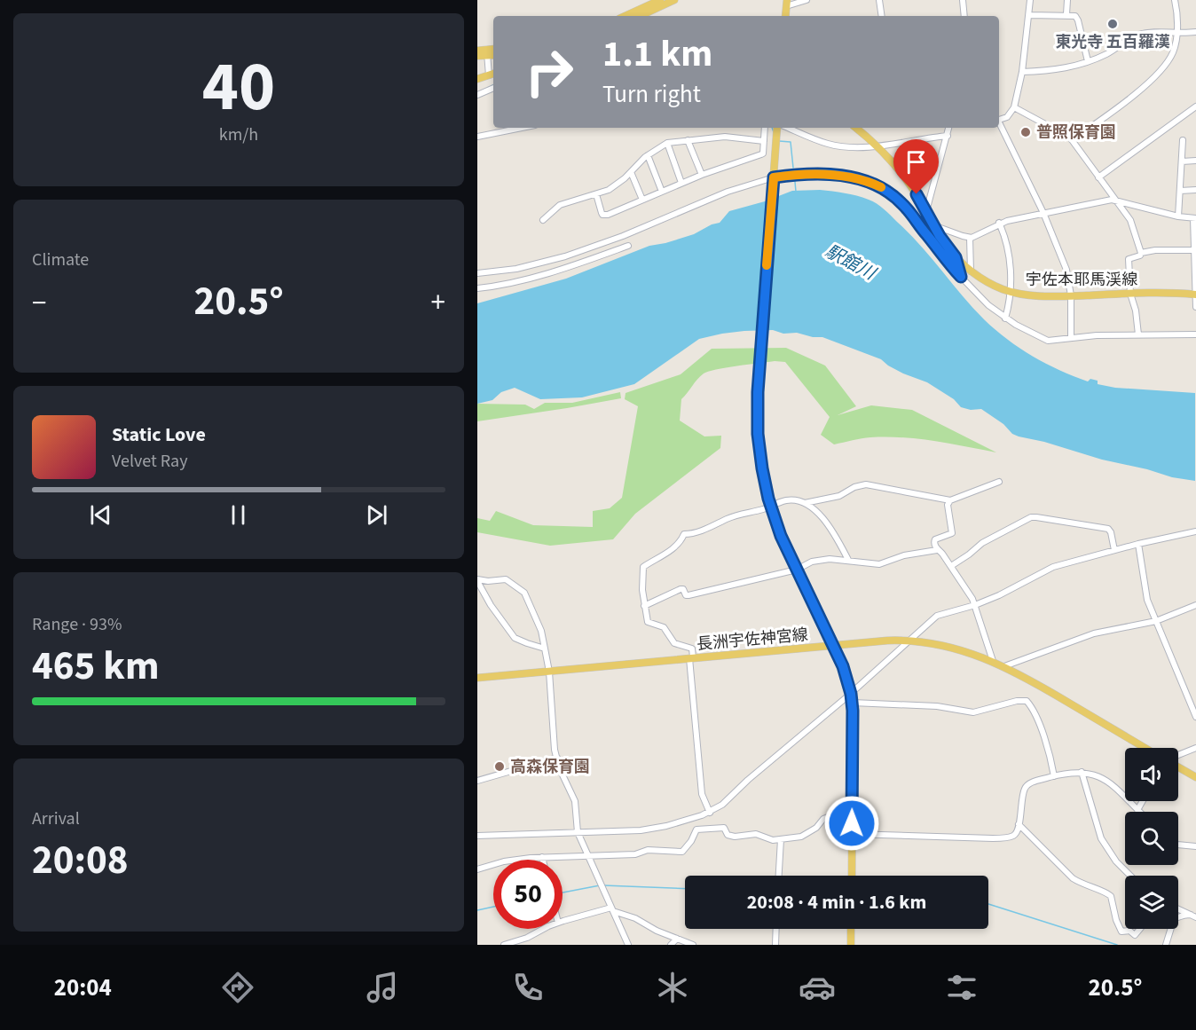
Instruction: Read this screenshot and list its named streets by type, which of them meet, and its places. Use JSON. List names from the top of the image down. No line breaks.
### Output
{"streets":{"main road":["宇佐本耶馬渓線","長洲宇佐神宮線"]},"water":["駅館川"],"places":["東光寺 五百羅漢","普照保育園","高森保育園"],"page":{"tile":[["40","km/h"],"Climate",["Range · 93%","465 km"],["Arrival","20:08"]],"turn":["1.1 km","Turn right"],"heat":["−","20.5°","+"],"song":["Static Love","Velvet Ray"],"limit":"50","trip":"20:08 · 4 min · 1.6 km","tabs":["20:04","20.5°"]}}
